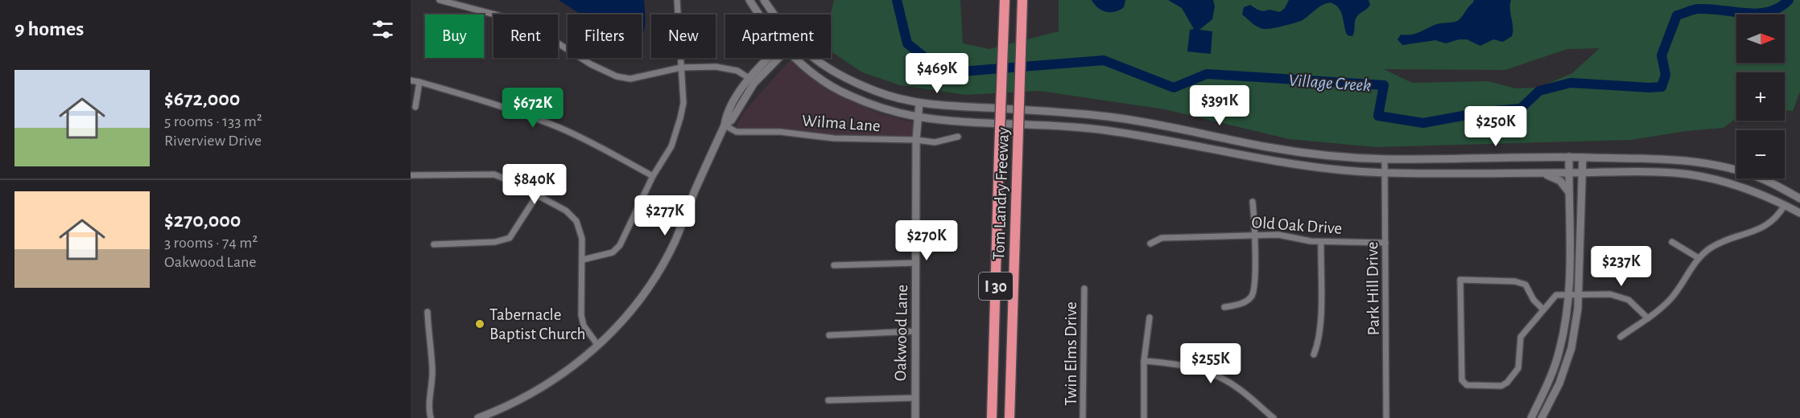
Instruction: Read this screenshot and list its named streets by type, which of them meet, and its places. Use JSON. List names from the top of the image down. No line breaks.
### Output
{"streets":{"highway":["Tom Landry Freeway","I 30"],"main road":["Oakwood Lane"],"street":["Wilma Lane","Old Oak Drive","Park Hill Drive","Twin Elms Drive"]},"crossings":[["Wilma Lane","Oakwood Lane"],["Old Oak Drive","Park Hill Drive"]],"water":["Village Creek"],"places":["Tabernacle Baptist Church"],"north":"right","page":{"heading":"9 homes","map_buttons":["+","−"],"chip":["Buy","Rent","Filters","New","Apartment"],"price":["$469K","$391K","$672K","$250K","$840K","$277K","$270K","$237K","$255K"],"list":[{"name":"$672,000","note":"5 rooms · 133 m² · Riverview Drive"},{"name":"$270,000","note":"3 rooms · 74 m² · Oakwood Lane"}]}}
